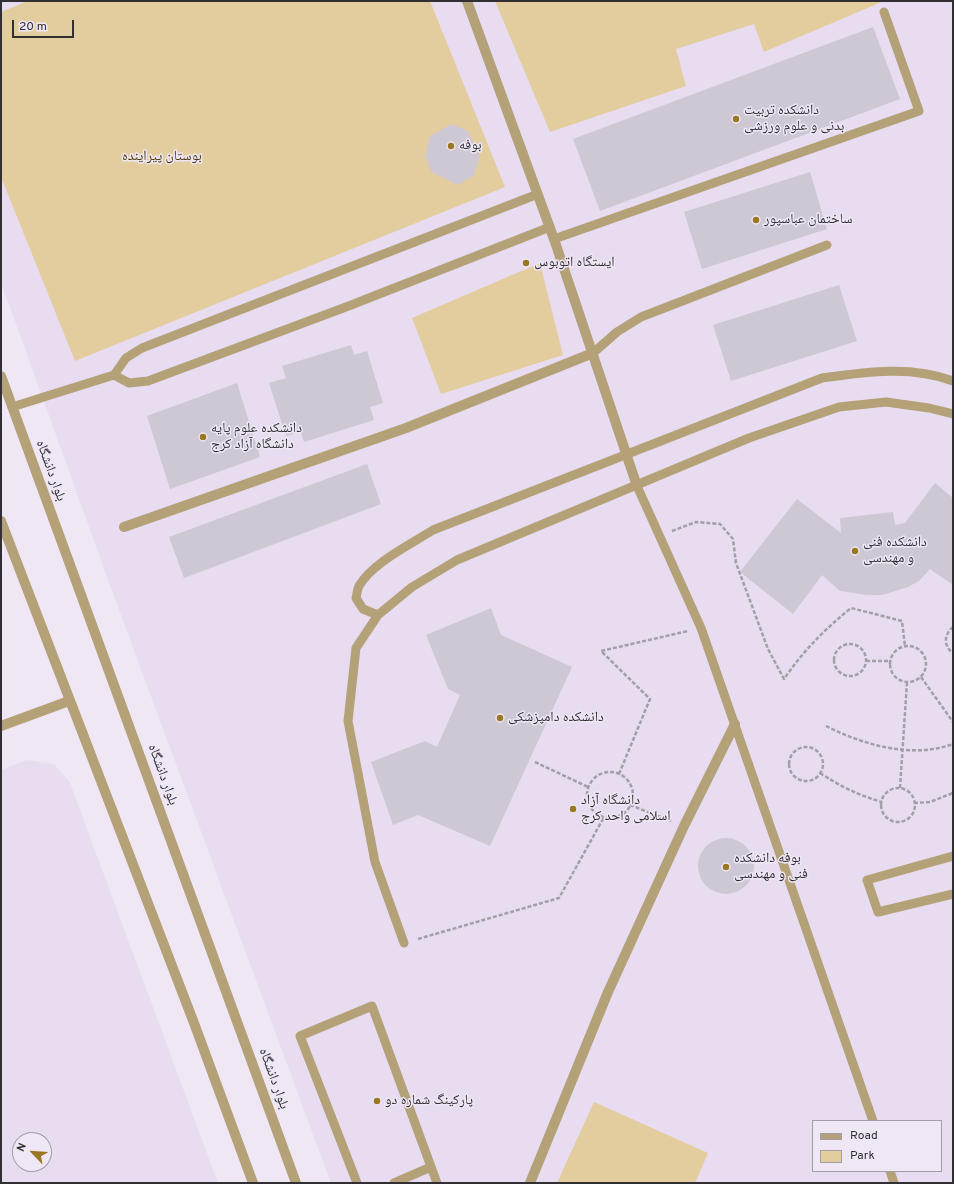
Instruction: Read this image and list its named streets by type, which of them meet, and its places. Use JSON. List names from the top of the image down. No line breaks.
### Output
{"streets":{"street":["بلوار دانشگاه"]},"parks":["بوستان پیراینده"],"places":["دانشکده تربیت بدنی و علوم ورزشی","بوفه","ساختمان عباسپور","ایستگاه اتوبوس","دانشکده علوم پایه دانشگاه آزاد کرج","دانشکده فنی و مهندسی","دانشکده دامپزشکی","دانشگاه آزاد اسلامی واحد کرج","بوفه دانشکده فنی و مهندسی","پارکینگ شماره دو"],"legend":["Road","Park"],"scale_bar":"20 m","north":"top left"}
